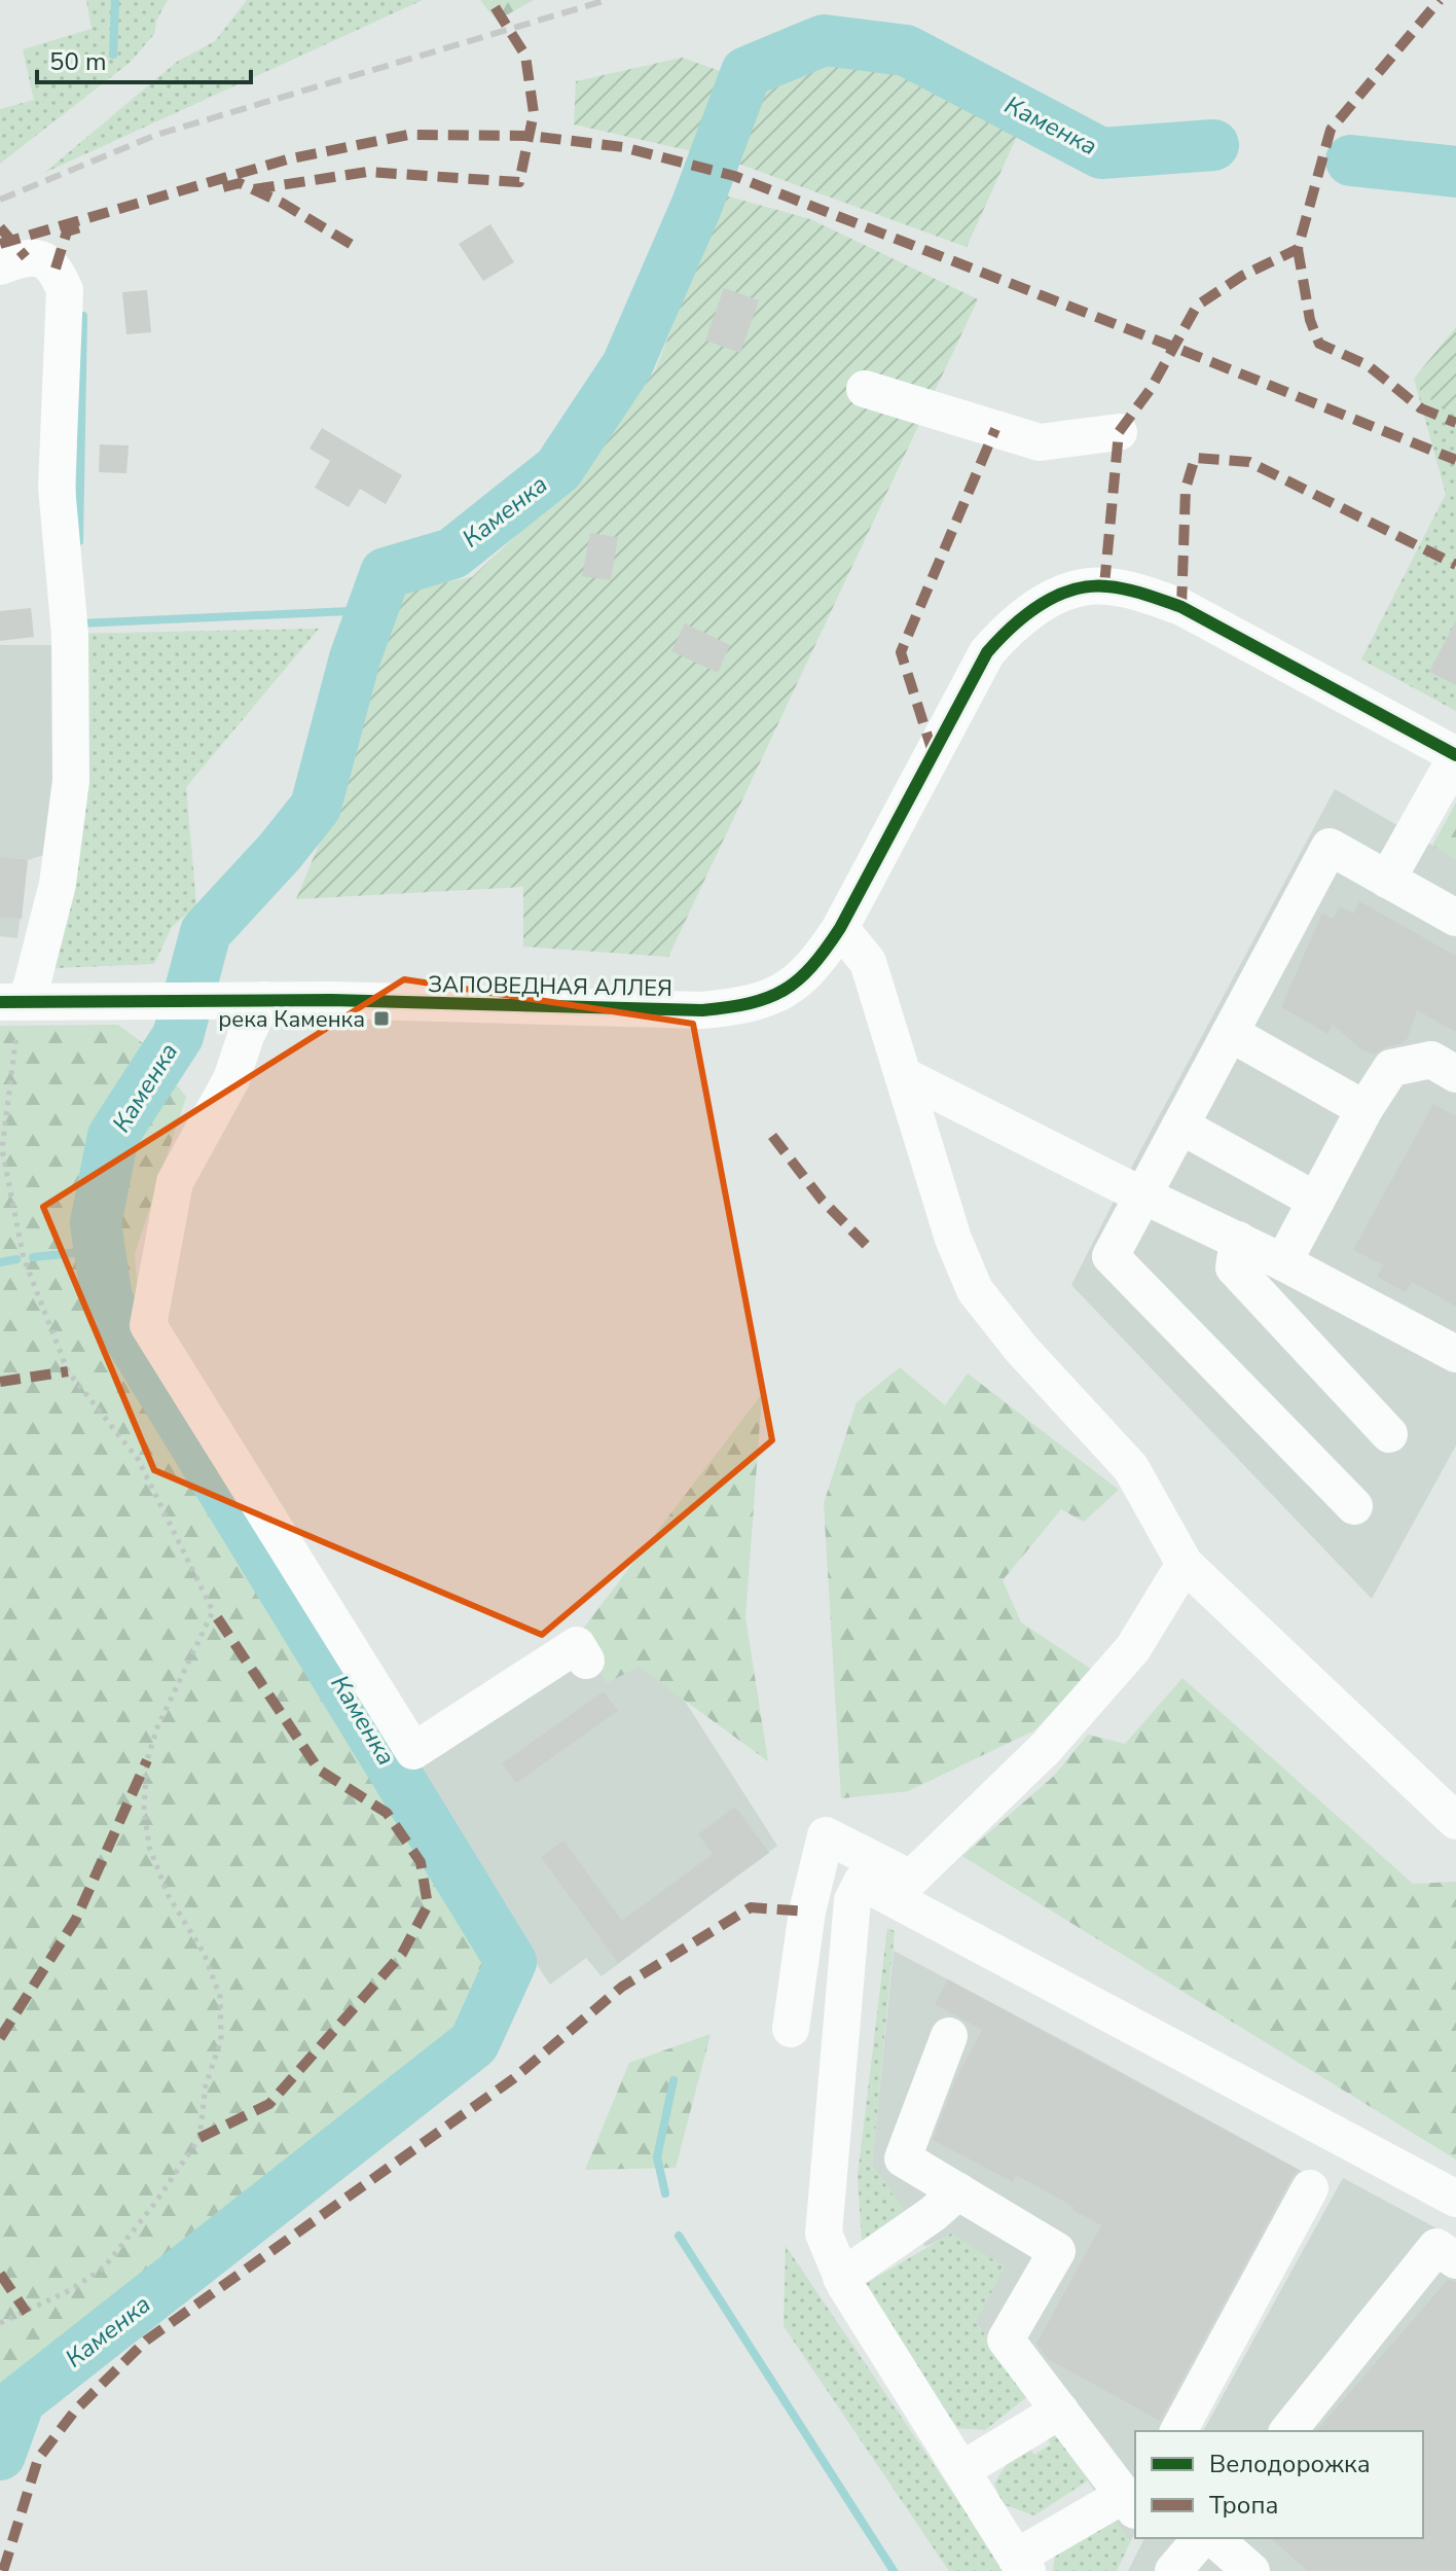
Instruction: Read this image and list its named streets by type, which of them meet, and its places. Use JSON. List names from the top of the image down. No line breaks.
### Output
{"streets":{"street":["ЗАПОВЕДНАЯ АЛЛЕЯ"]},"water":["Каменка"],"places":{"transit":["река Каменка"]},"legend":["Велодорожка","Тропа"],"scale_bar":"50 m"}
